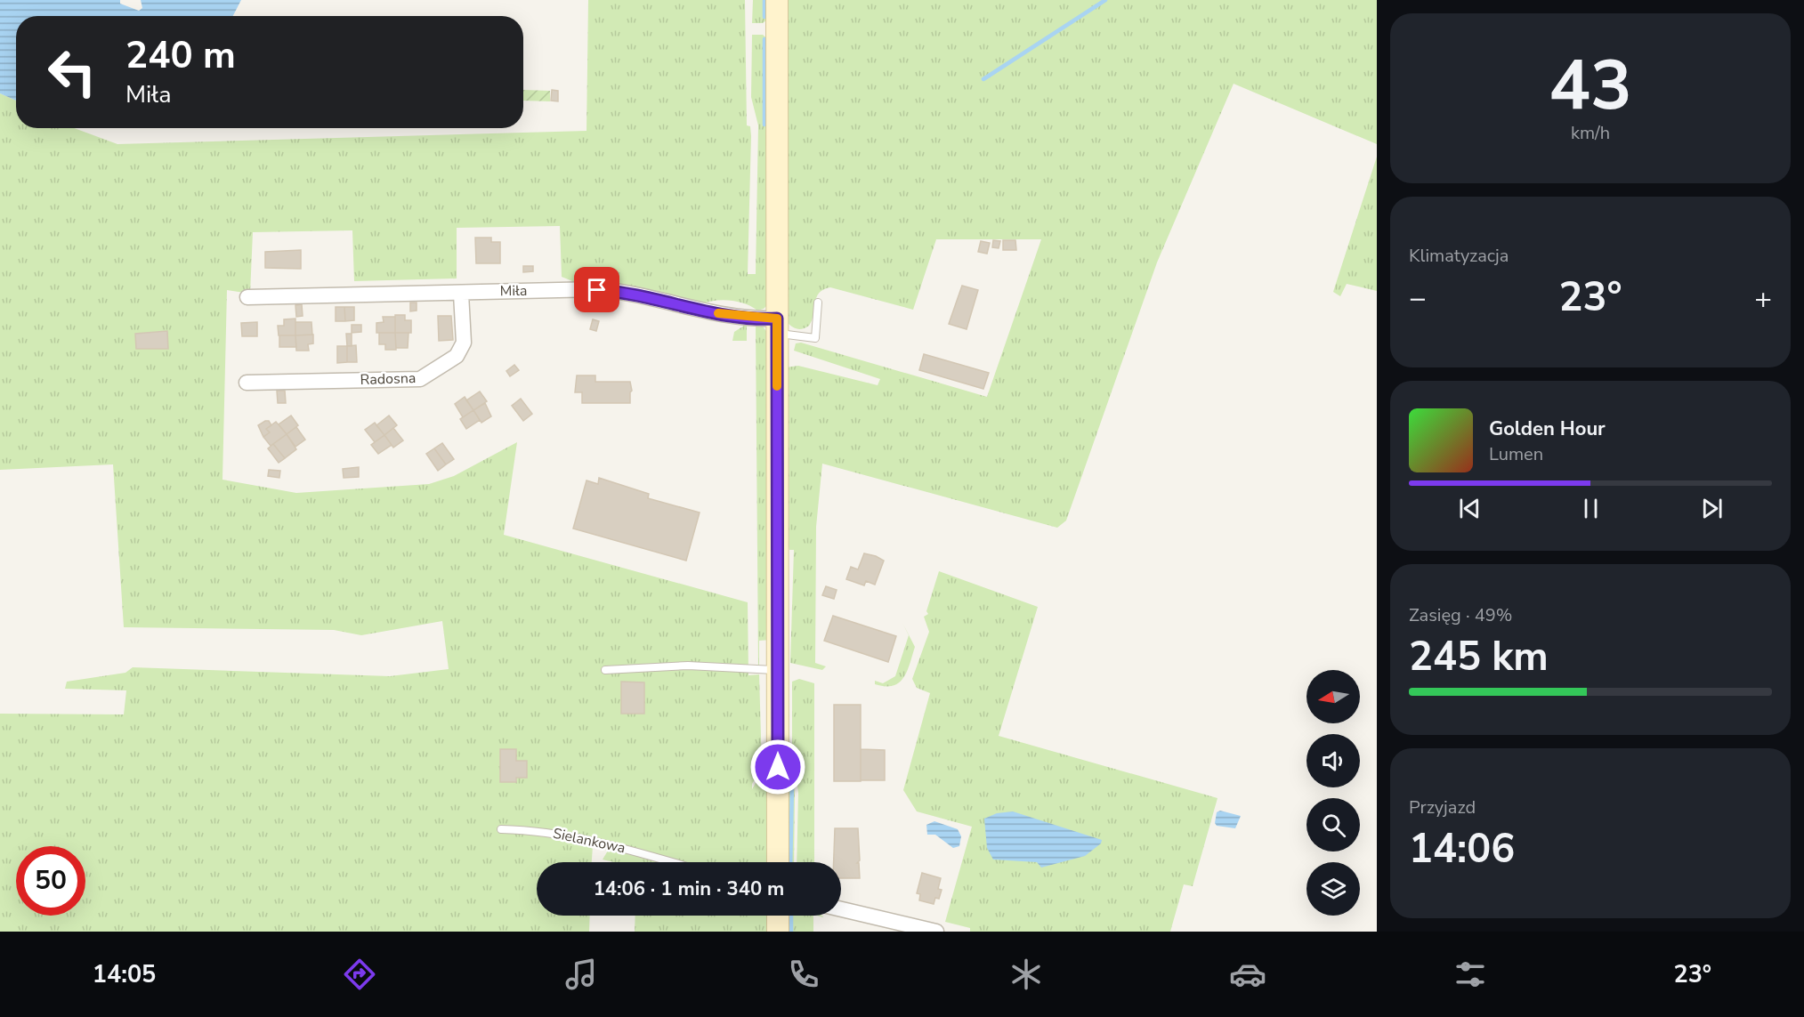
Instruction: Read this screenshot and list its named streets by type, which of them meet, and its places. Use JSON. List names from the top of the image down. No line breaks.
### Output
{"streets":{"street":["Miła","Radosna"],"lane":["Sielankowa"]},"crossings":[["Miła","Radosna"]],"north":"left","page":{"tile":[["43","km/h"],"Klimatyzacja",["Zasięg · 49%","245 km"],["Przyjazd","14:06"]],"turn":["240 m","Miła"],"heat":["−","23°","+"],"song":["Golden Hour","Lumen"],"limit":"50","trip":"14:06 · 1 min · 340 m","tabs":["14:05","23°"]}}
